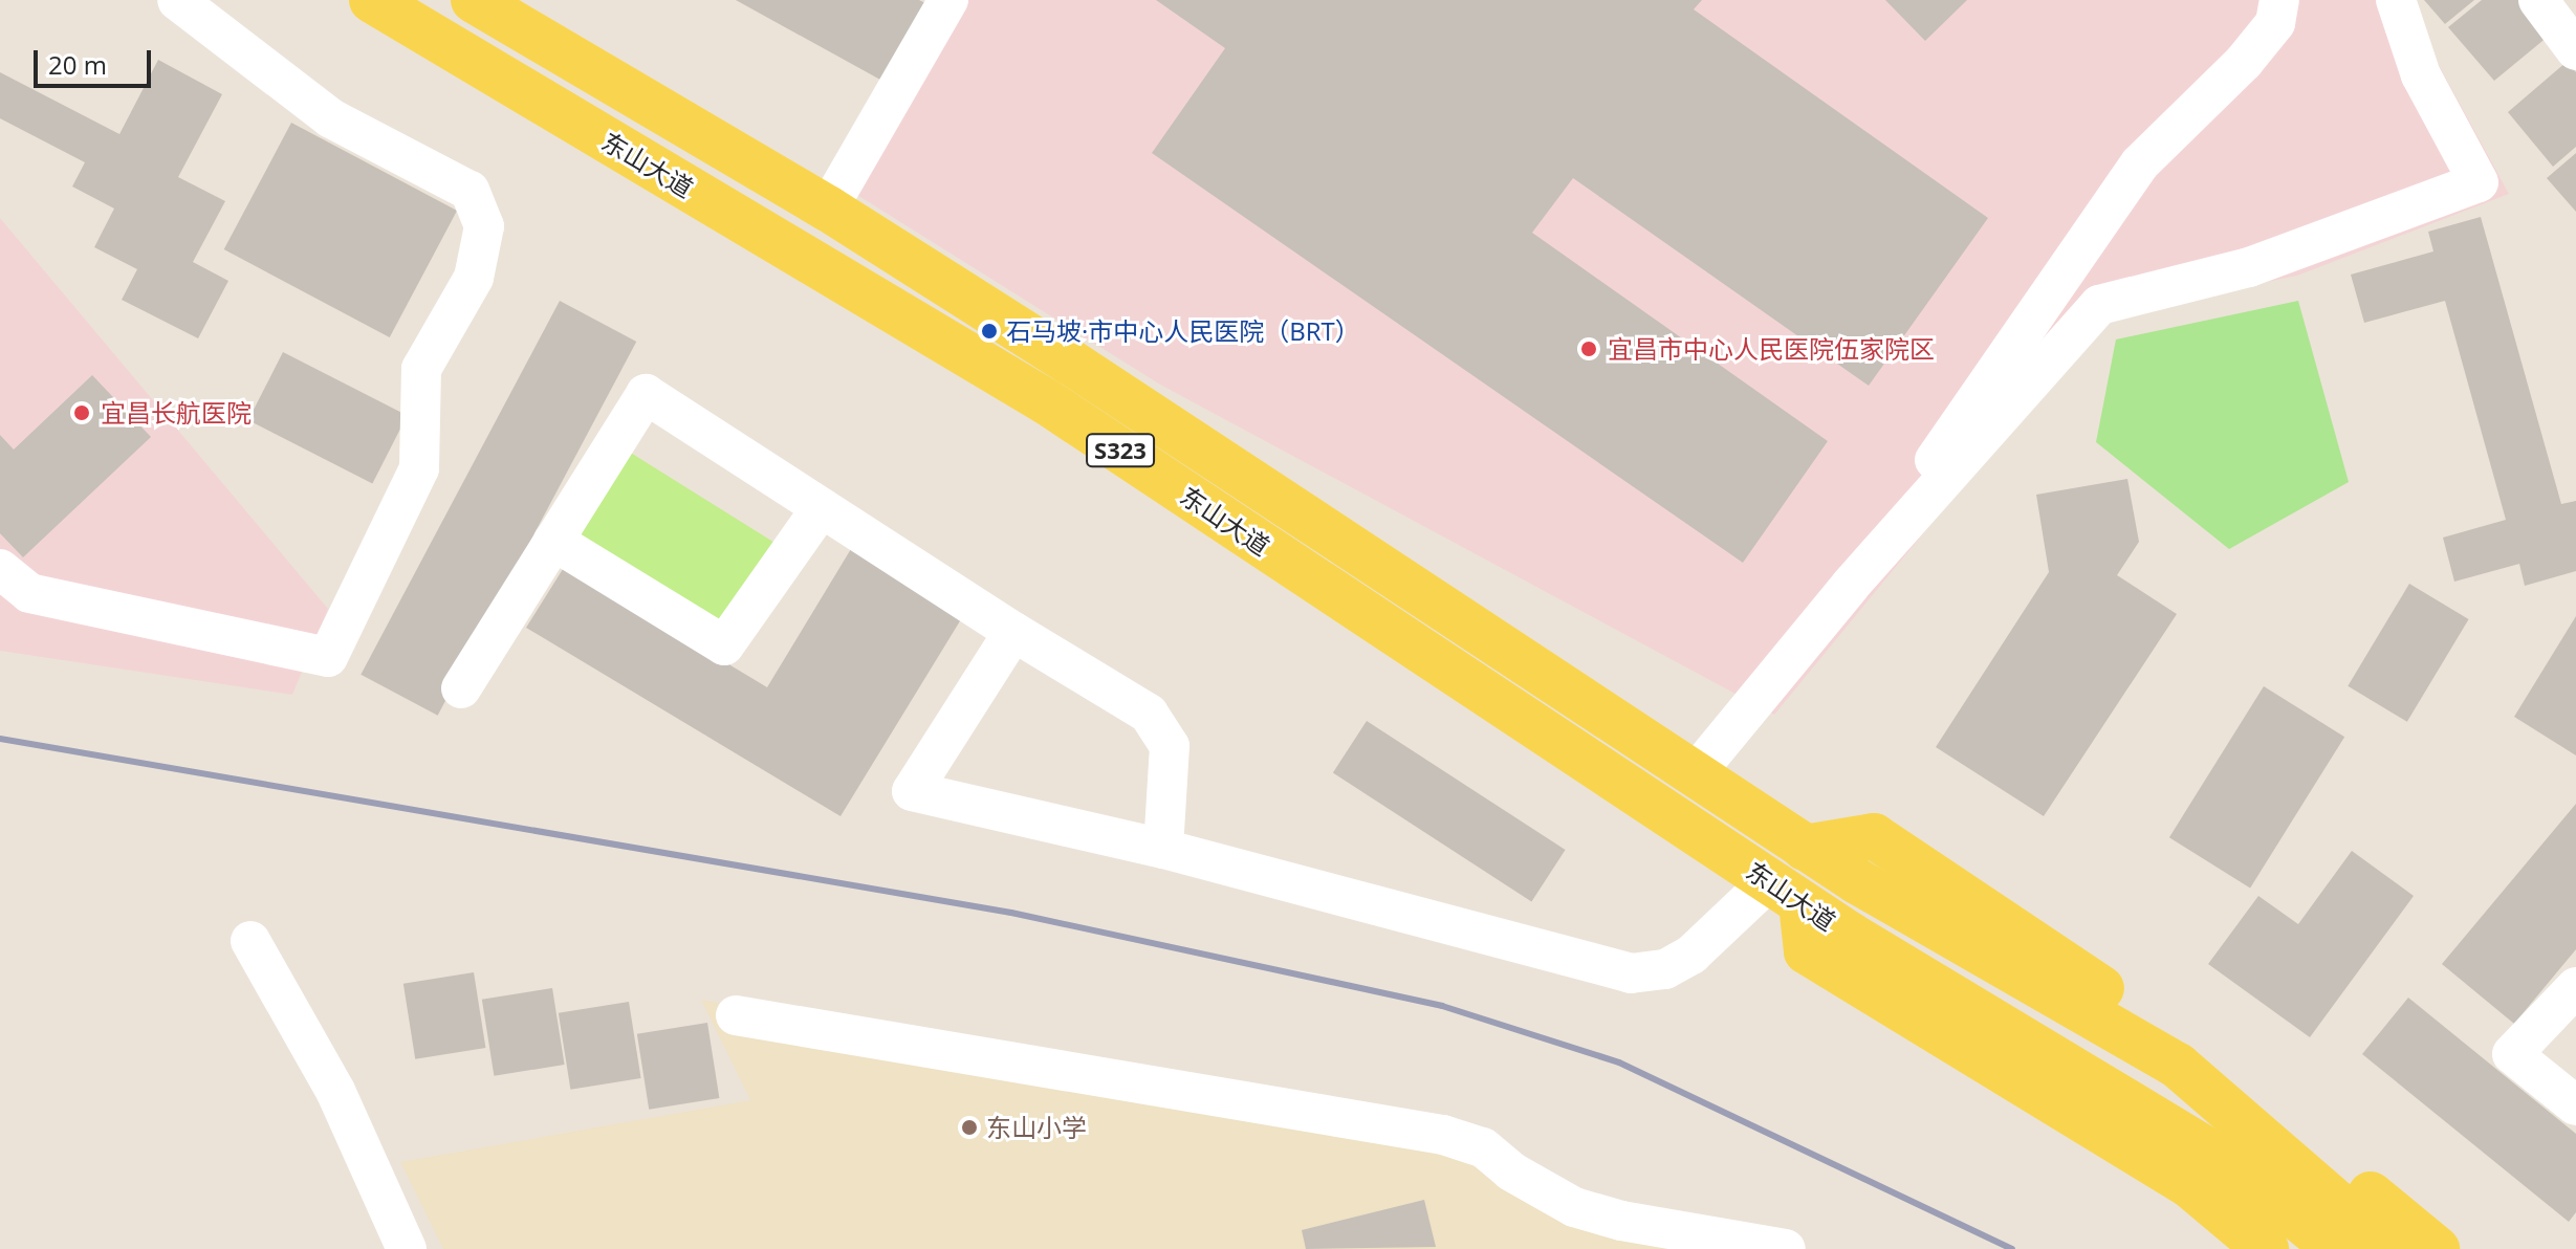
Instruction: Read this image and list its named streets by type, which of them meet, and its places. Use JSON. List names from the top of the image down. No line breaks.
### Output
{"streets":{"main road":["东山大道","S323"]},"places":["石马坡·市中心人民医院（BRT）","宜昌市中心人民医院伍家院区","宜昌长航医院","东山小学"],"scale_bar":"20 m"}
